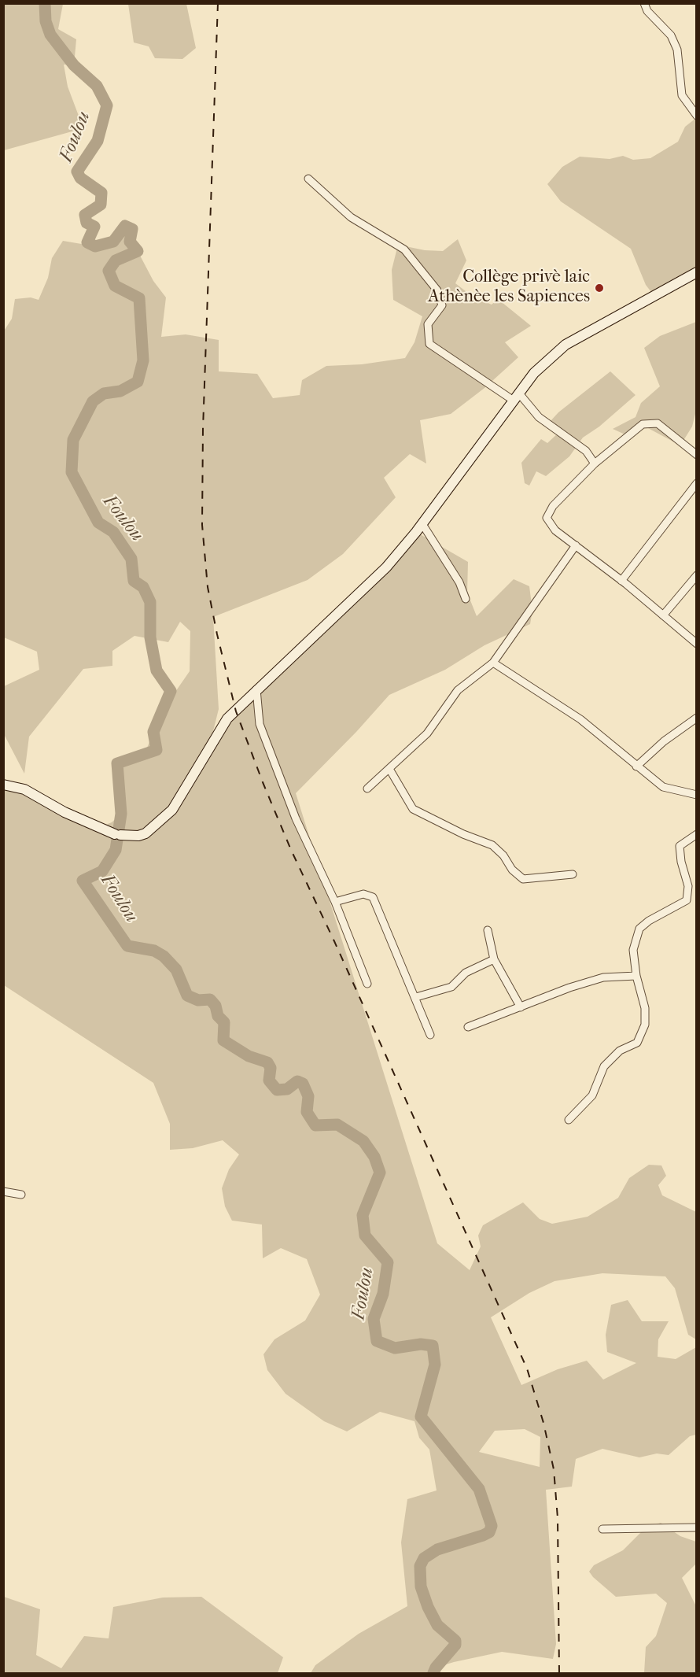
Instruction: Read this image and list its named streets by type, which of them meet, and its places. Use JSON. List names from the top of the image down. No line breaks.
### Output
{"water":["Foulou"],"places":["Collège privè laic Athènèe les Sapiences"]}
